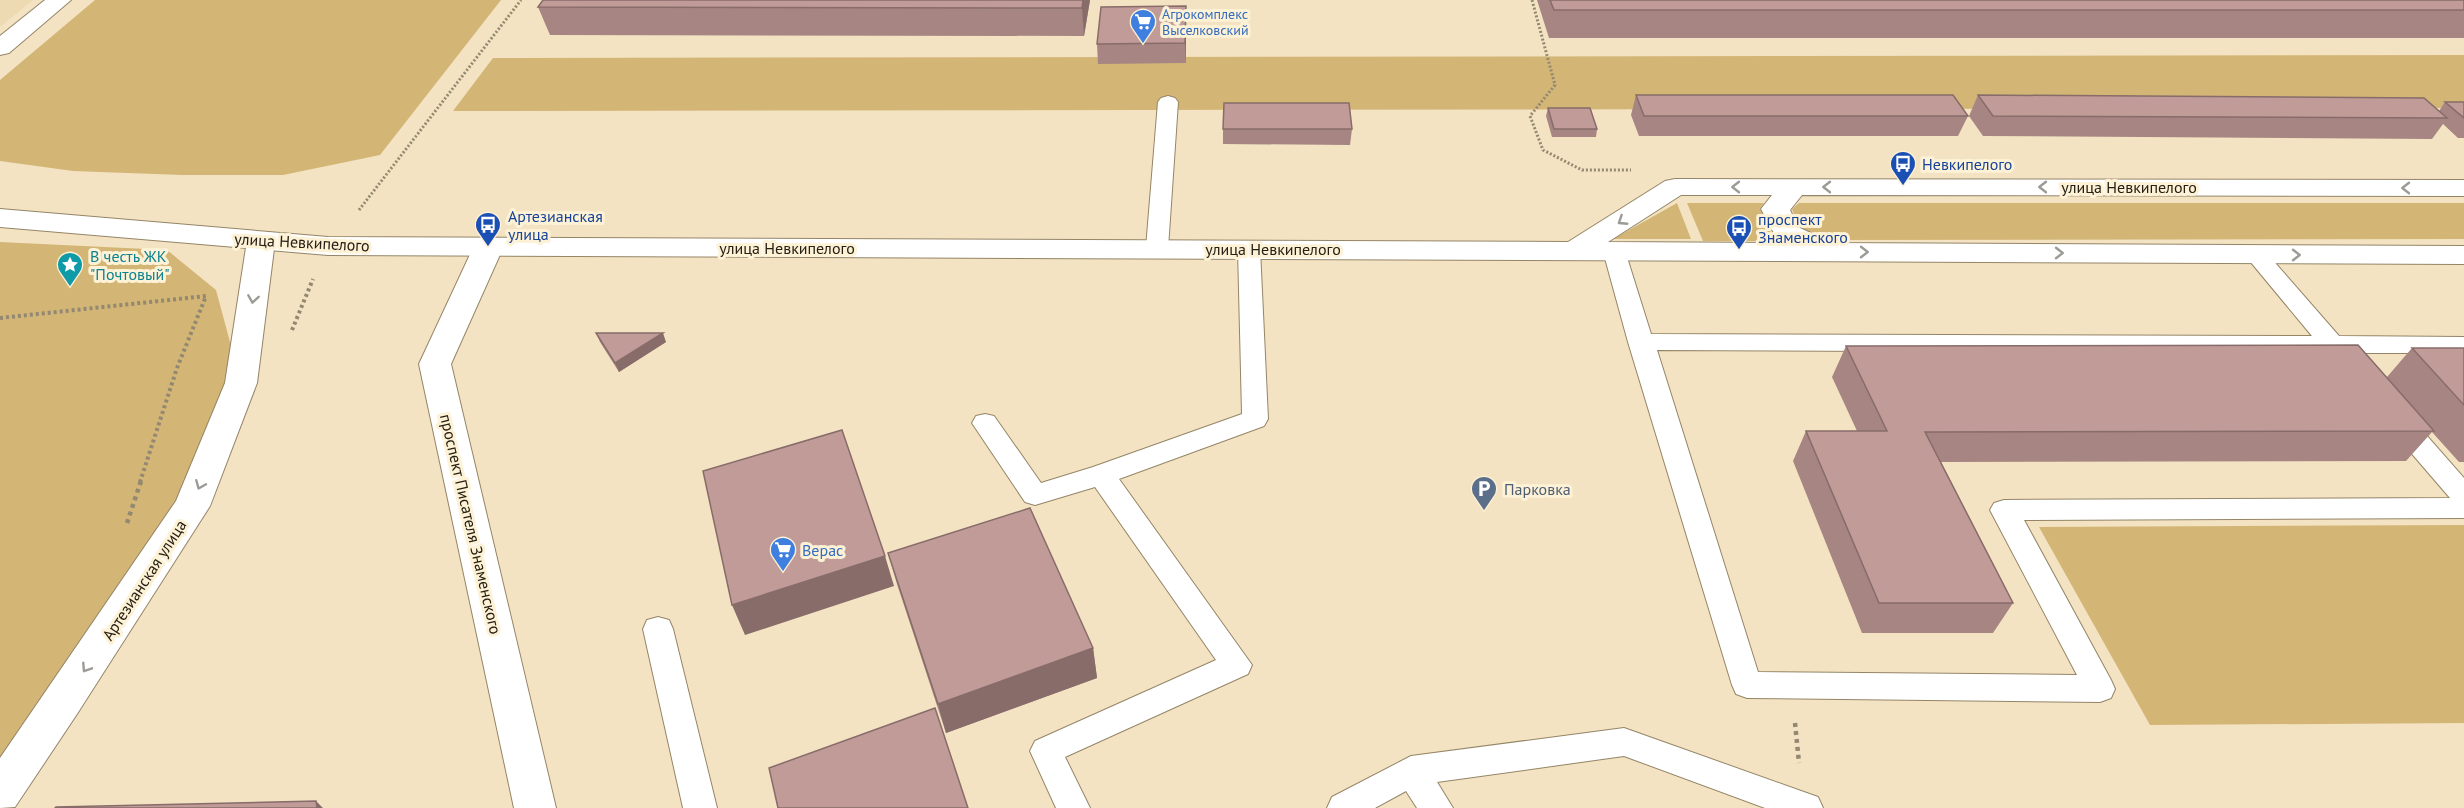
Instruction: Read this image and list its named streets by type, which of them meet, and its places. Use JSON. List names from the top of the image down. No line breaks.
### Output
{"streets":{"street":["улица Невкипелого","проспект Писателя Знаменского","Артезианская улица"]},"crossings":[["улица Невкипелого","проспект Писателя Знаменского"],["улица Невкипелого","Артезианская улица"]],"one_way":["Артезианская улица"],"places":{"supermarket":["Агрокомплекс Выселковский","Верас"],"bus stop":["Невкипелого","Артезианская улица","проспект Знаменского"],"place":["В честь ЖК \"Почтовый\""],"parking":["Парковка"]}}
